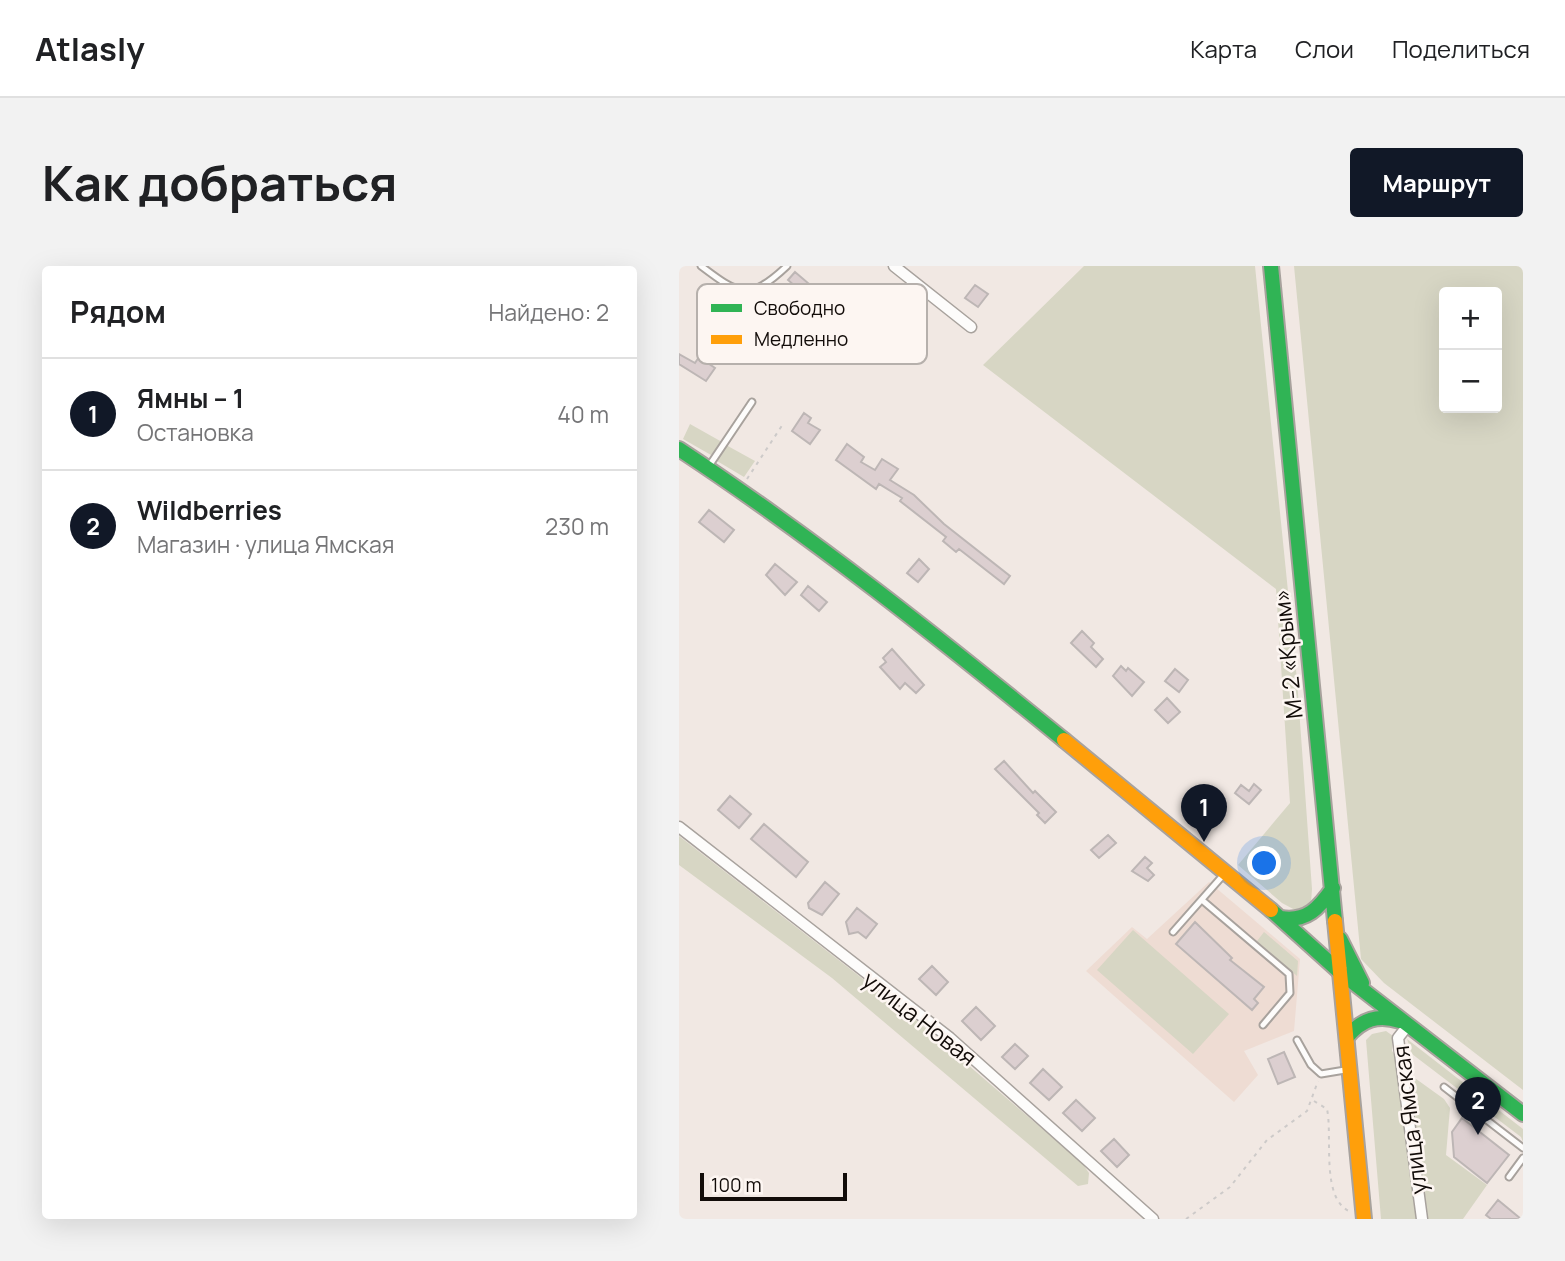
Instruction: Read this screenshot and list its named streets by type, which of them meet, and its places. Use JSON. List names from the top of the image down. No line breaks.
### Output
{"streets":{"main road":["М-2 «Крым»"],"street":["улица Новая","улица Ямская"]},"legend":["Свободно","Медленно"],"scale_bar":"100 m","page":{"header":"Atlasly","nav":["Карта","Слои","Поделиться"],"buttons":"Маршрут","title":"Как добраться","heading":["Рядом","Найдено: 2"],"map_buttons":["+","−"],"list":[{"mark":"1","name":"Ямны – 1","note":"Остановка","value":"40 m"},{"mark":"2","name":"Wildberries","note":"Магазин · улица Ямская","value":"230 m"}],"pins":["1","2"],"scale":"100 m"}}
